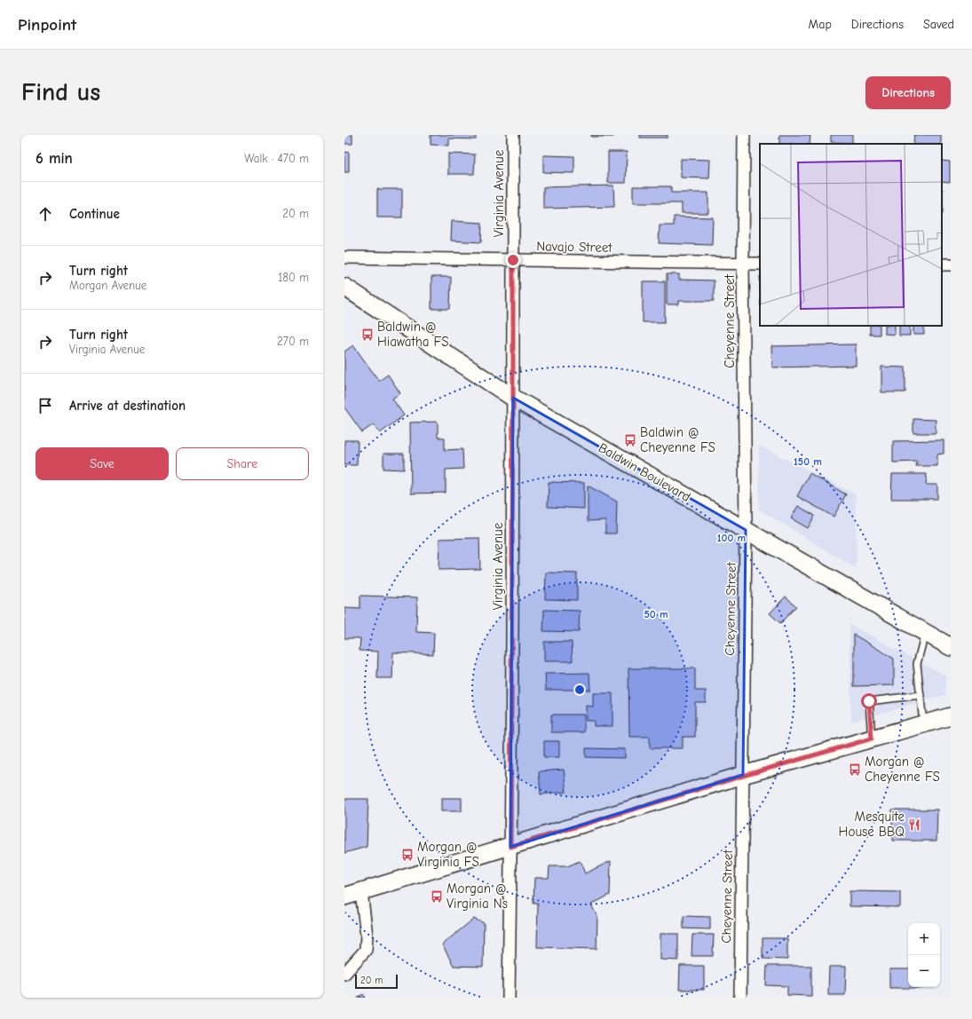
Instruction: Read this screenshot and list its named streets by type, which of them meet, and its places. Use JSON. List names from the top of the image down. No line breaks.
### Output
{"streets":{"main road":["Baldwin Boulevard"],"street":["Virginia Avenue","Navajo Street","Cheyenne Street"]},"crossings":[["Virginia Avenue","Navajo Street"],["Virginia Avenue","Baldwin Boulevard"],["Navajo Street","Cheyenne Street"],["Cheyenne Street","Baldwin Boulevard"]],"places":{"bus stop":["Baldwin @ Hiawatha FS","Baldwin @ Cheyenne FS","Morgan @ Cheyenne FS","Morgan @ Virginia FS","Morgan @ Virginia Ns"],"restaurant":["Mesquite House BBQ"]},"scale_bar":"20 m","page":{"header":"Pinpoint","nav":["Map","Directions","Saved"],"buttons":["Directions",["Save","Share"]],"title":"Find us","heading":["6 min","Walk · 470 m"],"list":[["Continue","20 m"],["Turn right","Morgan Avenue","180 m"],["Turn right","Virginia Avenue","270 m"],"Arrive at destination"],"map_buttons":["+","−"],"scale":"20 m"},"rings":["150 m","100 m","50 m"]}
